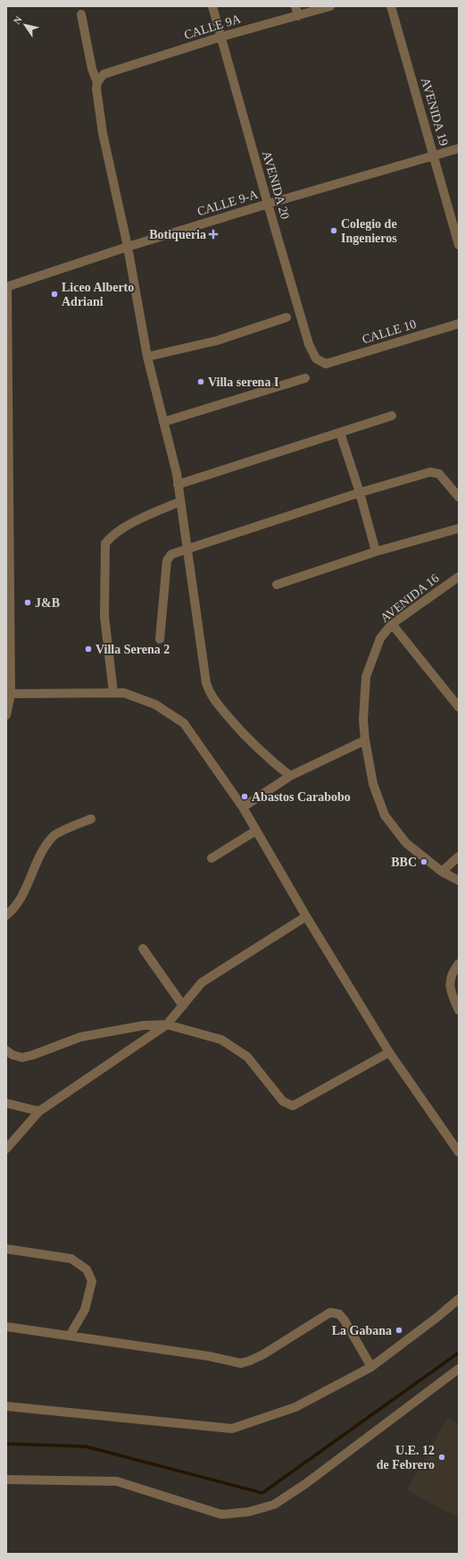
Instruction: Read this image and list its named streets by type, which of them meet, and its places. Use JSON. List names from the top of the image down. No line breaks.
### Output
{"streets":{"street":["CALLE 9A","AVENIDA 19","AVENIDA 20","CALLE 9-A","CALLE 10","AVENIDA 16"]},"crossings":[["CALLE 9A","AVENIDA 20"],["AVENIDA 19","CALLE 9-A"],["AVENIDA 20","CALLE 9-A"],["AVENIDA 20","CALLE 10"]],"places":{"other":["Colegio de Ingenieros","Liceo Alberto Adriani","Villa serena I","J&B","Villa Serena 2","Abastos Carabobo","BBC","La Gabana","U.E. 12 de Febrero"],"health":["Botiqueria"]},"north":"top left"}
